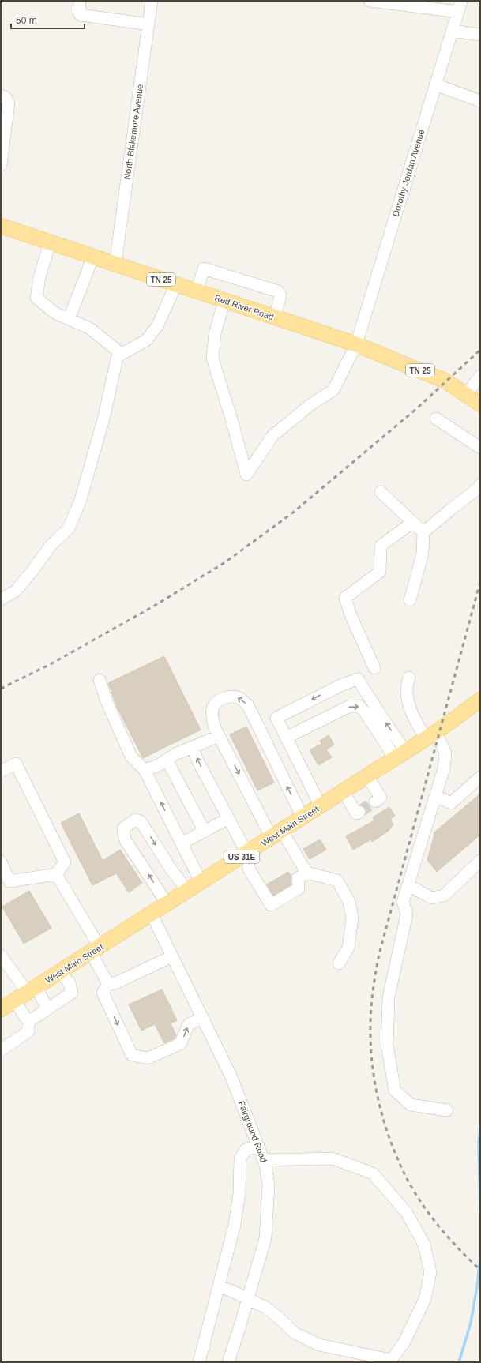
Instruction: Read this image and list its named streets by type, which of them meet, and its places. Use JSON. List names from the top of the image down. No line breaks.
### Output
{"streets":{"main road":["TN 25","Red River Road","West Main Street","US 31E"],"street":["North Blakemore Avenue","Dorothy Jordan Avenue","Fairground Road"]},"crossings":[["North Blakemore Avenue","Red River Road"],["Dorothy Jordan Avenue","Red River Road"],["West Main Street","Fairground Road"]],"scale_bar":"50 m"}
